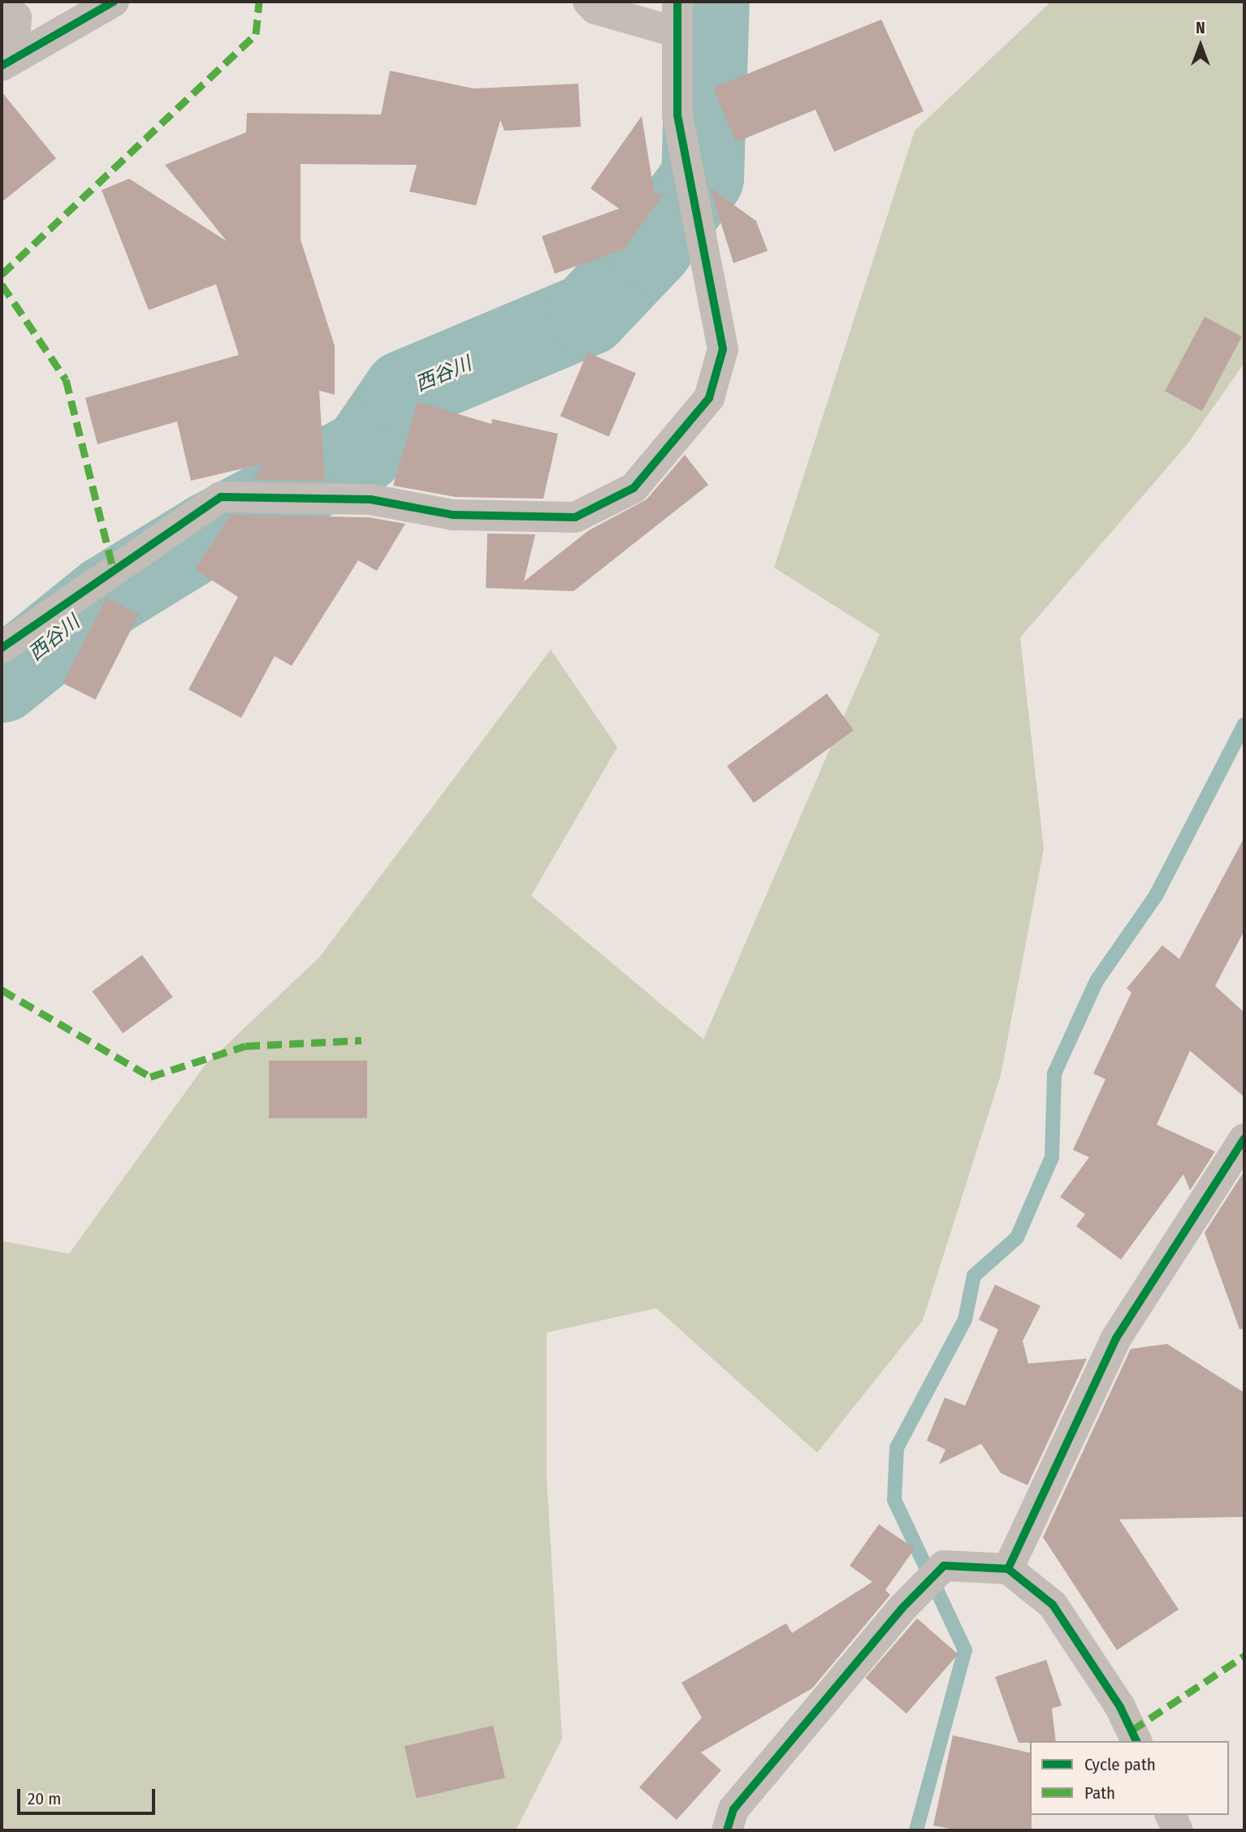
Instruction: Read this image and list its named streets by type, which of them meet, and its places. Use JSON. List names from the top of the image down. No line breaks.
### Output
{"water":["西谷川"],"legend":["Cycle path","Path"],"scale_bar":"20 m","north":"top"}
